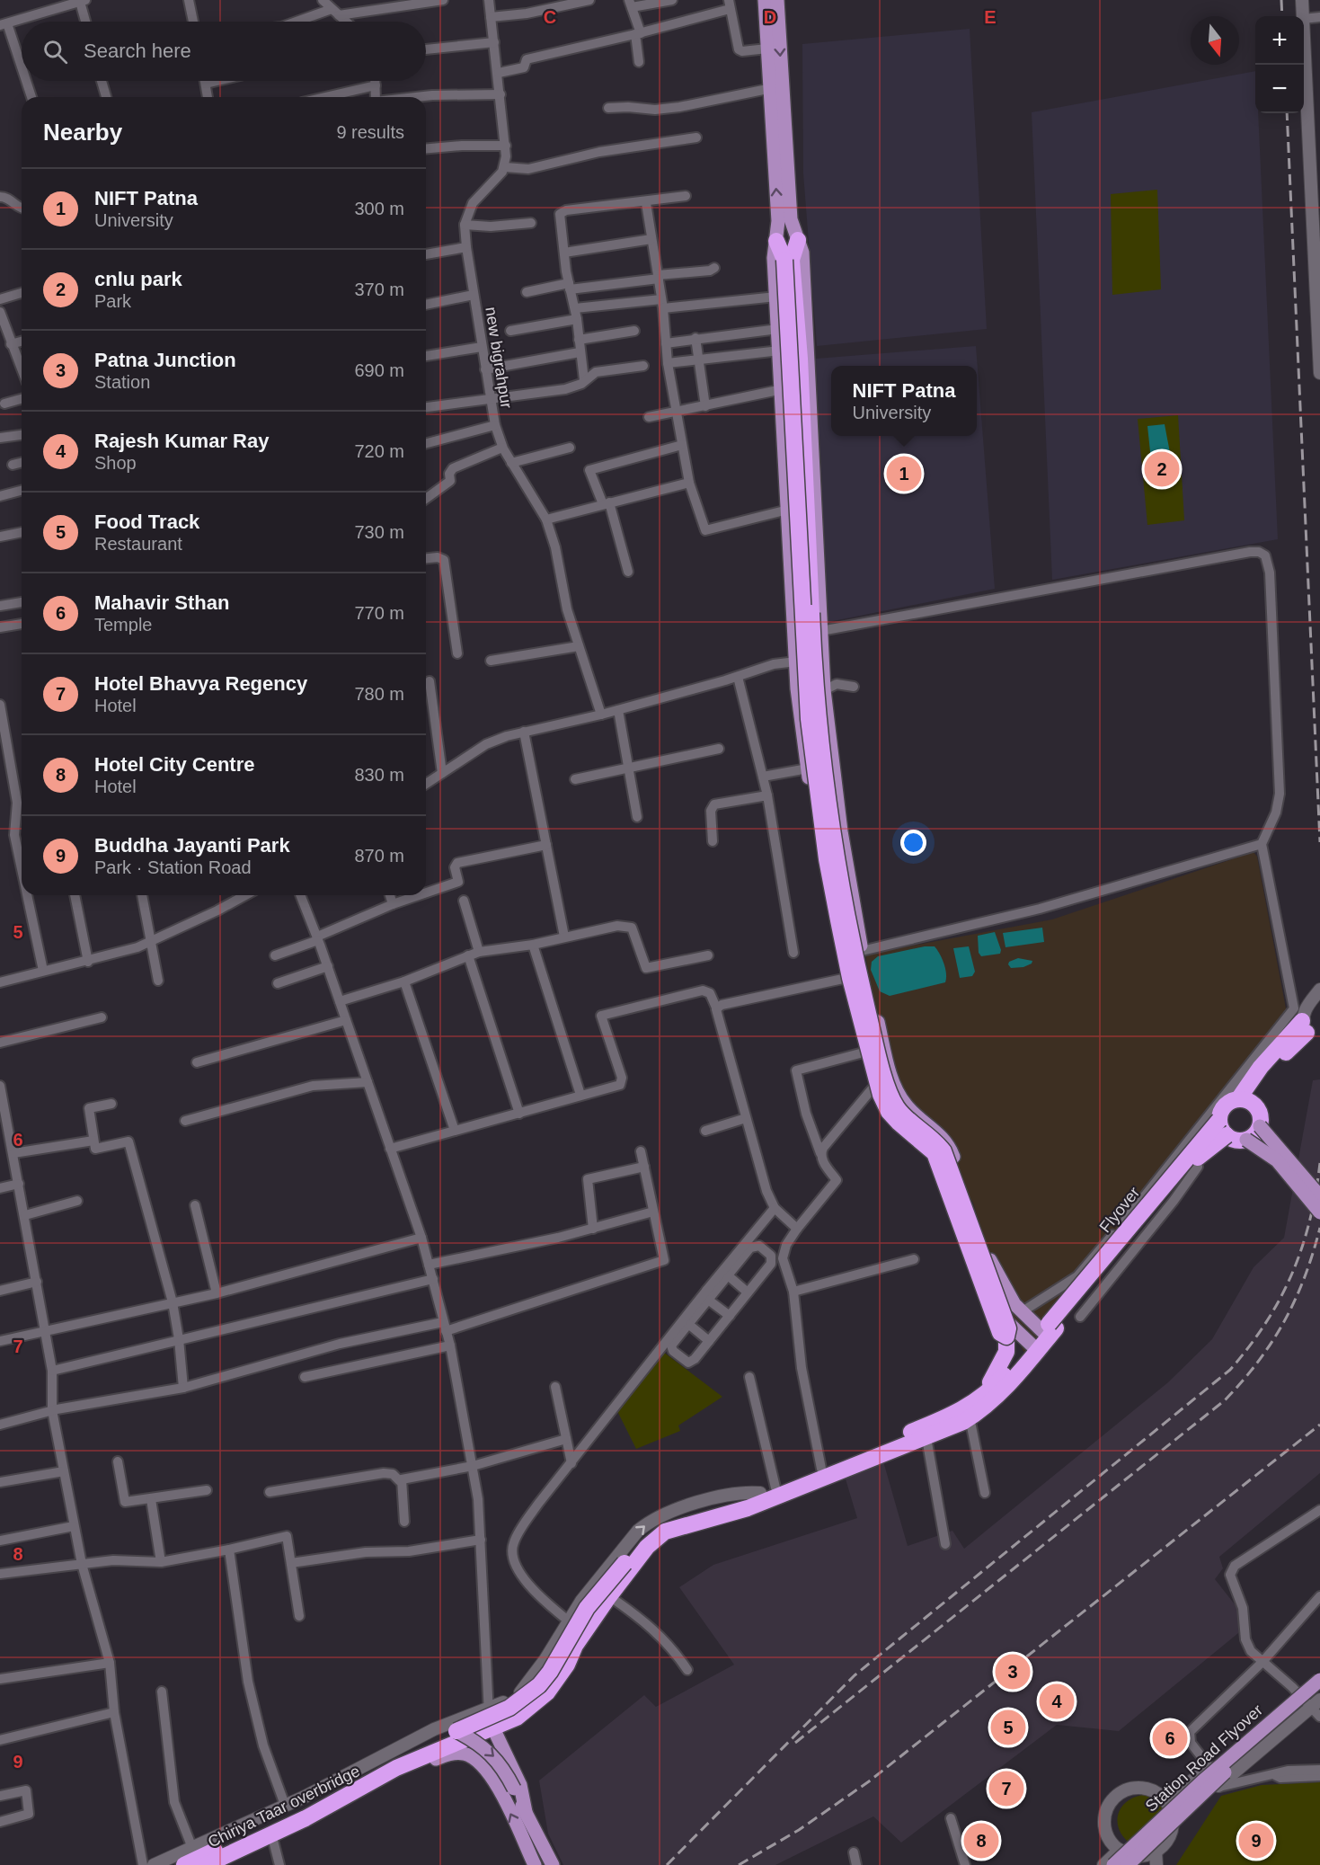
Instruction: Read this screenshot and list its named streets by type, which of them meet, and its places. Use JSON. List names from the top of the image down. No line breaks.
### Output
{"streets":{"highway":["Flyover","Chiriya Taar overbridge"],"main road":["Station Road Flyover"],"street":["new bigrahpur"]},"north":"bottom","page":{"map_buttons":["+","−"],"search":"Search here","heading":["Nearby","9 results"],"list":[{"mark":"1","name":"NIFT Patna","note":"University","value":"300 m"},{"mark":"2","name":"cnlu park","note":"Park","value":"370 m"},{"mark":"3","name":"Patna Junction","note":"Station","value":"690 m"},{"mark":"4","name":"Rajesh Kumar Ray","note":"Shop","value":"720 m"},{"mark":"5","name":"Food Track","note":"Restaurant","value":"730 m"},{"mark":"6","name":"Mahavir Sthan","note":"Temple","value":"770 m"},{"mark":"7","name":"Hotel Bhavya Regency","note":"Hotel","value":"780 m"},{"mark":"8","name":"Hotel City Centre","note":"Hotel","value":"830 m"},{"mark":"9","name":"Buddha Jayanti Park","note":"Park · Station Road","value":"870 m"}],"popup":["NIFT Patna","University"],"pins":["2","1","3","4","5","6","7","8","9"]},"grid":{"columns":["C","D","E"],"rows":["5","6","7","8","9"]}}
